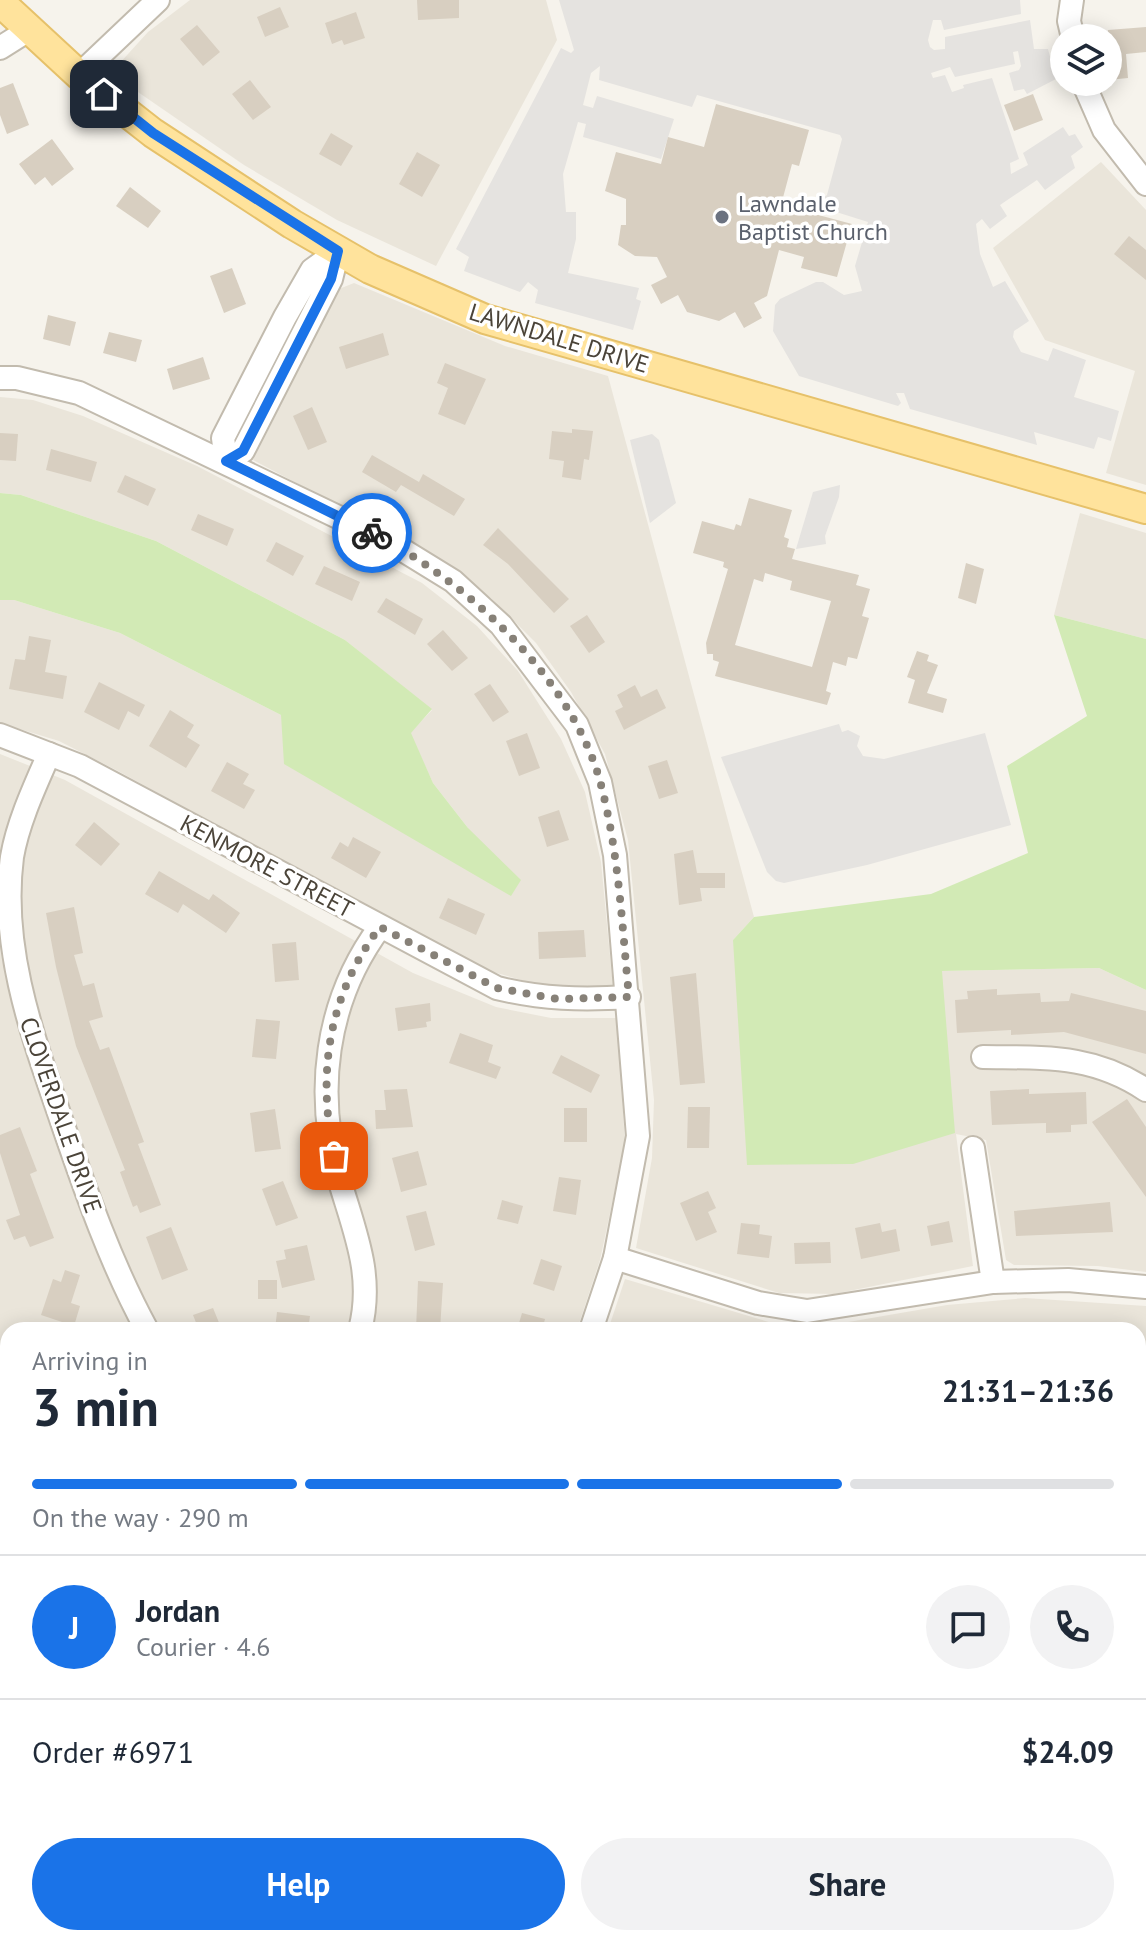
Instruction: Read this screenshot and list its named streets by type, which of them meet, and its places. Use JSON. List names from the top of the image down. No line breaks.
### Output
{"streets":{"main road":["LAWNDALE DRIVE"],"street":["KENMORE STREET","CLOVERDALE DRIVE"]},"crossings":[["KENMORE STREET","CLOVERDALE DRIVE"]],"places":["Lawndale Baptist Church"],"page":{"heading":["3 min","Arriving in","21:31–21:36"],"panel":["Jordan","Courier · 4.6","Order #6971","$24.09"],"bar":"On the way · 290 m","round":"J","buttons":["Help","Share"]}}
